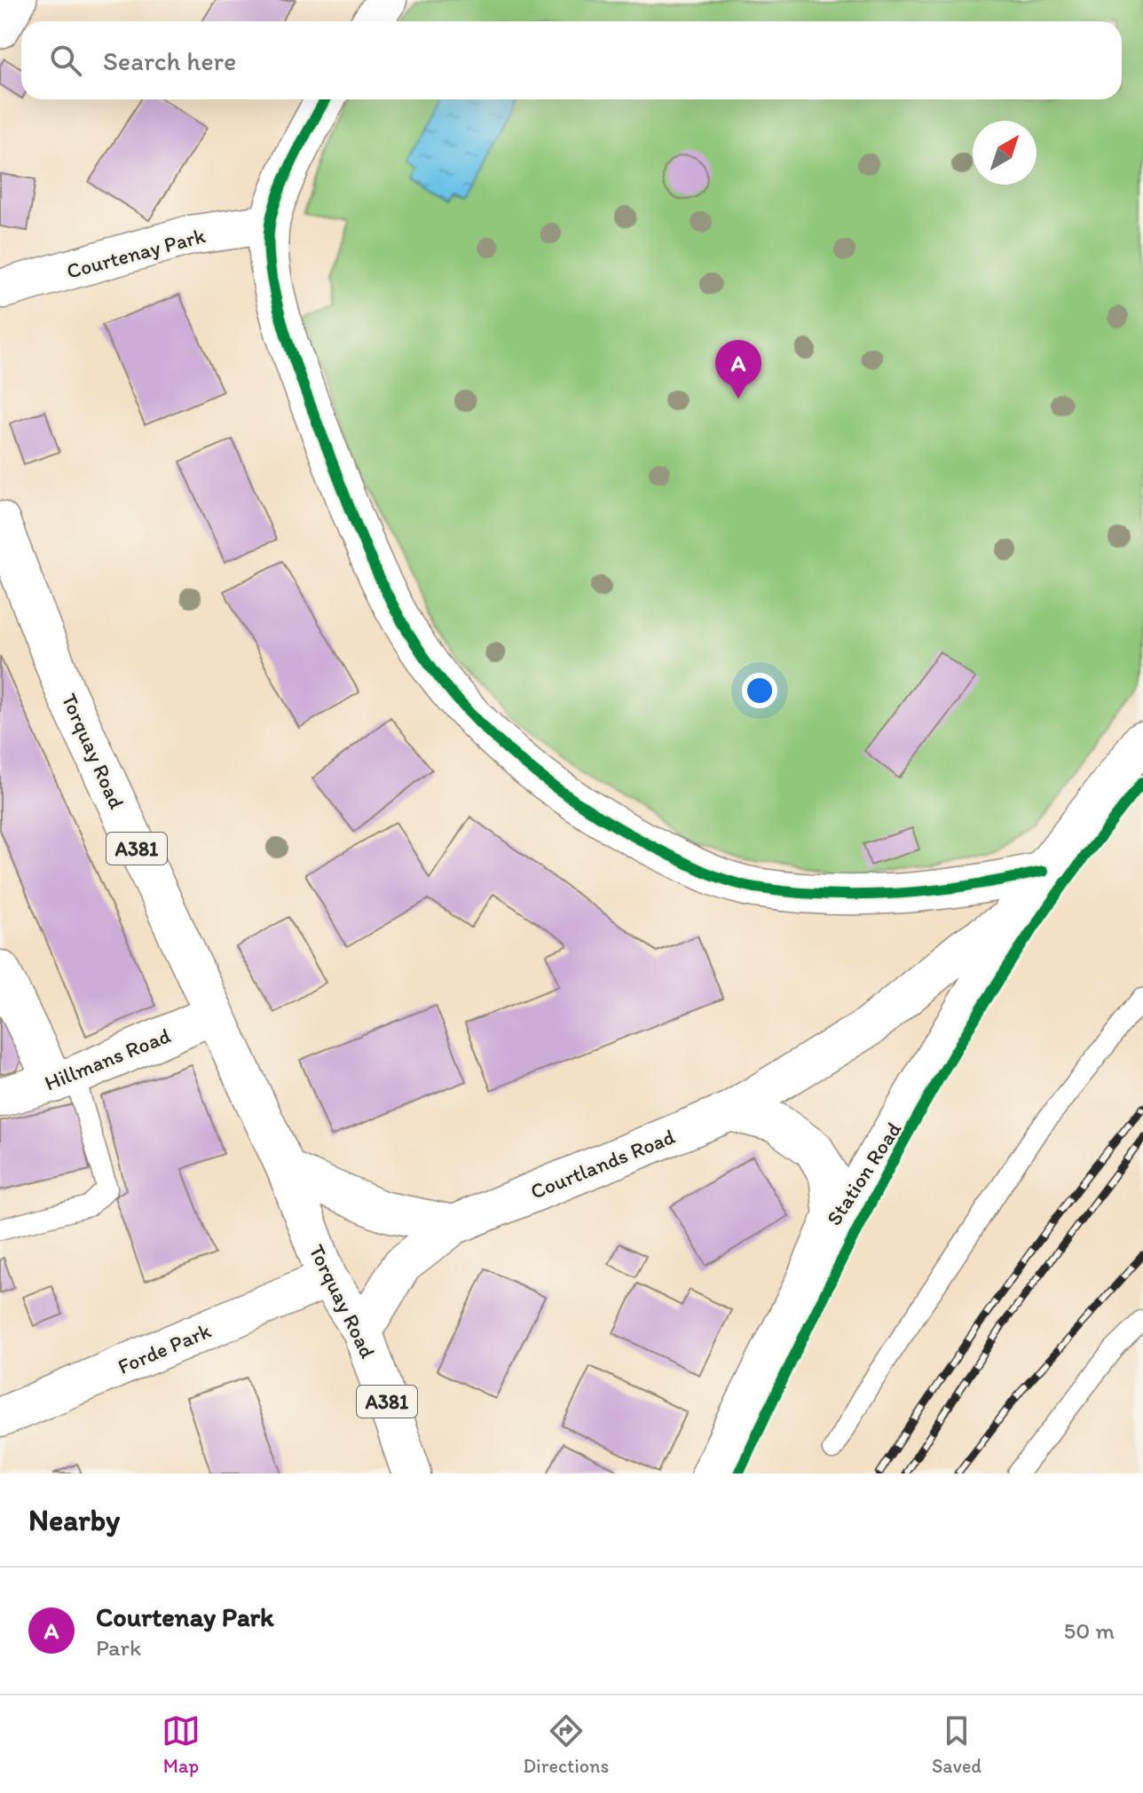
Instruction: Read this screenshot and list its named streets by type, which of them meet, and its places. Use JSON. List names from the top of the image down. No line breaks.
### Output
{"streets":{"main road":["Courtenay Park","Torquay Road","A381","Hillmans Road","Courtlands Road","Station Road","Forde Park"]},"crossings":[["Torquay Road","Hillmans Road"],["Torquay Road","Courtlands Road"],["Torquay Road","Forde Park"],["Courtlands Road","Station Road"]],"north":"top right","page":{"search":"Search here","pins":"A","heading":"Nearby","list":[{"mark":"A","name":"Courtenay Park","note":"Park","value":"50 m"}],"nav":["Map","Directions","Saved"]}}
